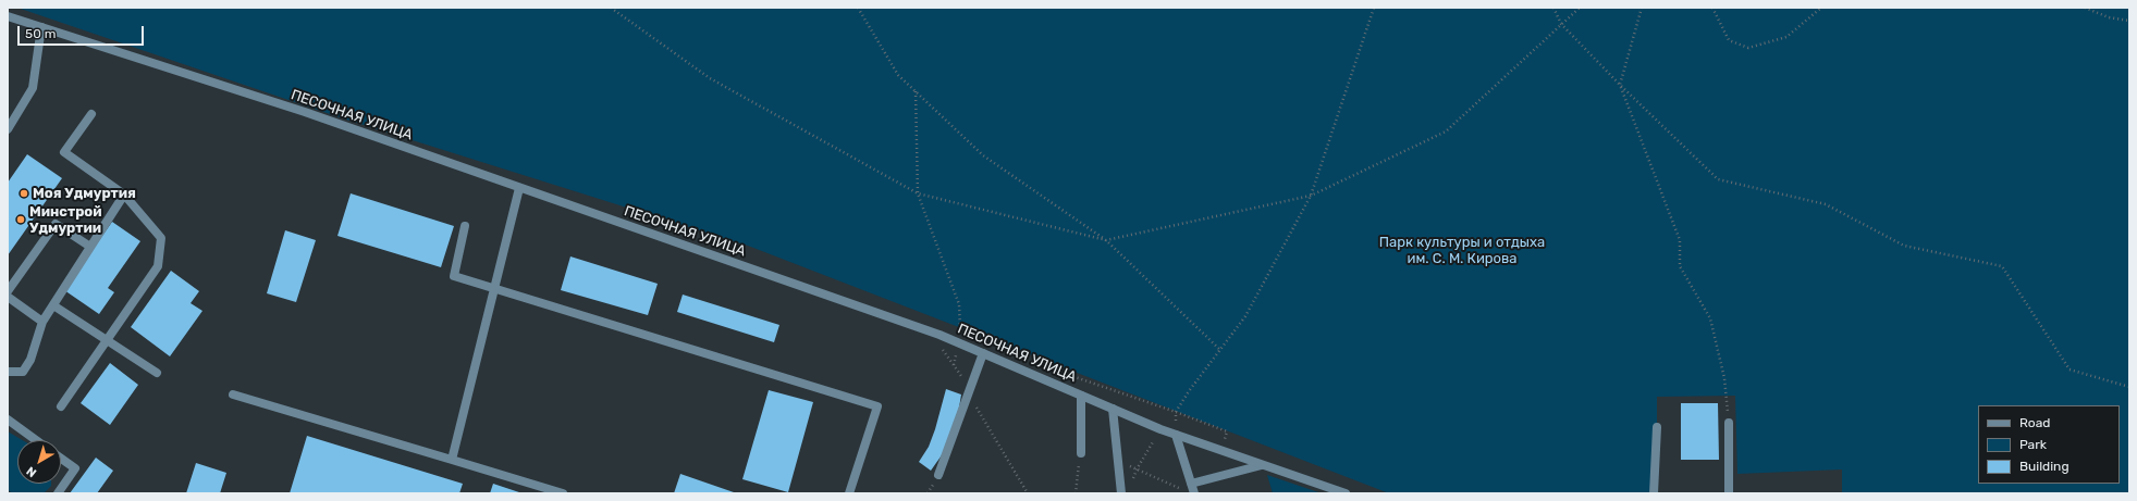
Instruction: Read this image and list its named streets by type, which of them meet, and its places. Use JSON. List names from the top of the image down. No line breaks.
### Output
{"streets":{"street":["ПЕСОЧНАЯ УЛИЦА"]},"parks":["Парк культуры и отдыха им. С. М. Кирова"],"places":["Моя Удмуртия","Минстрой Удмуртии"],"legend":["Road","Park","Building"],"scale_bar":"50 m","north":"bottom left"}
